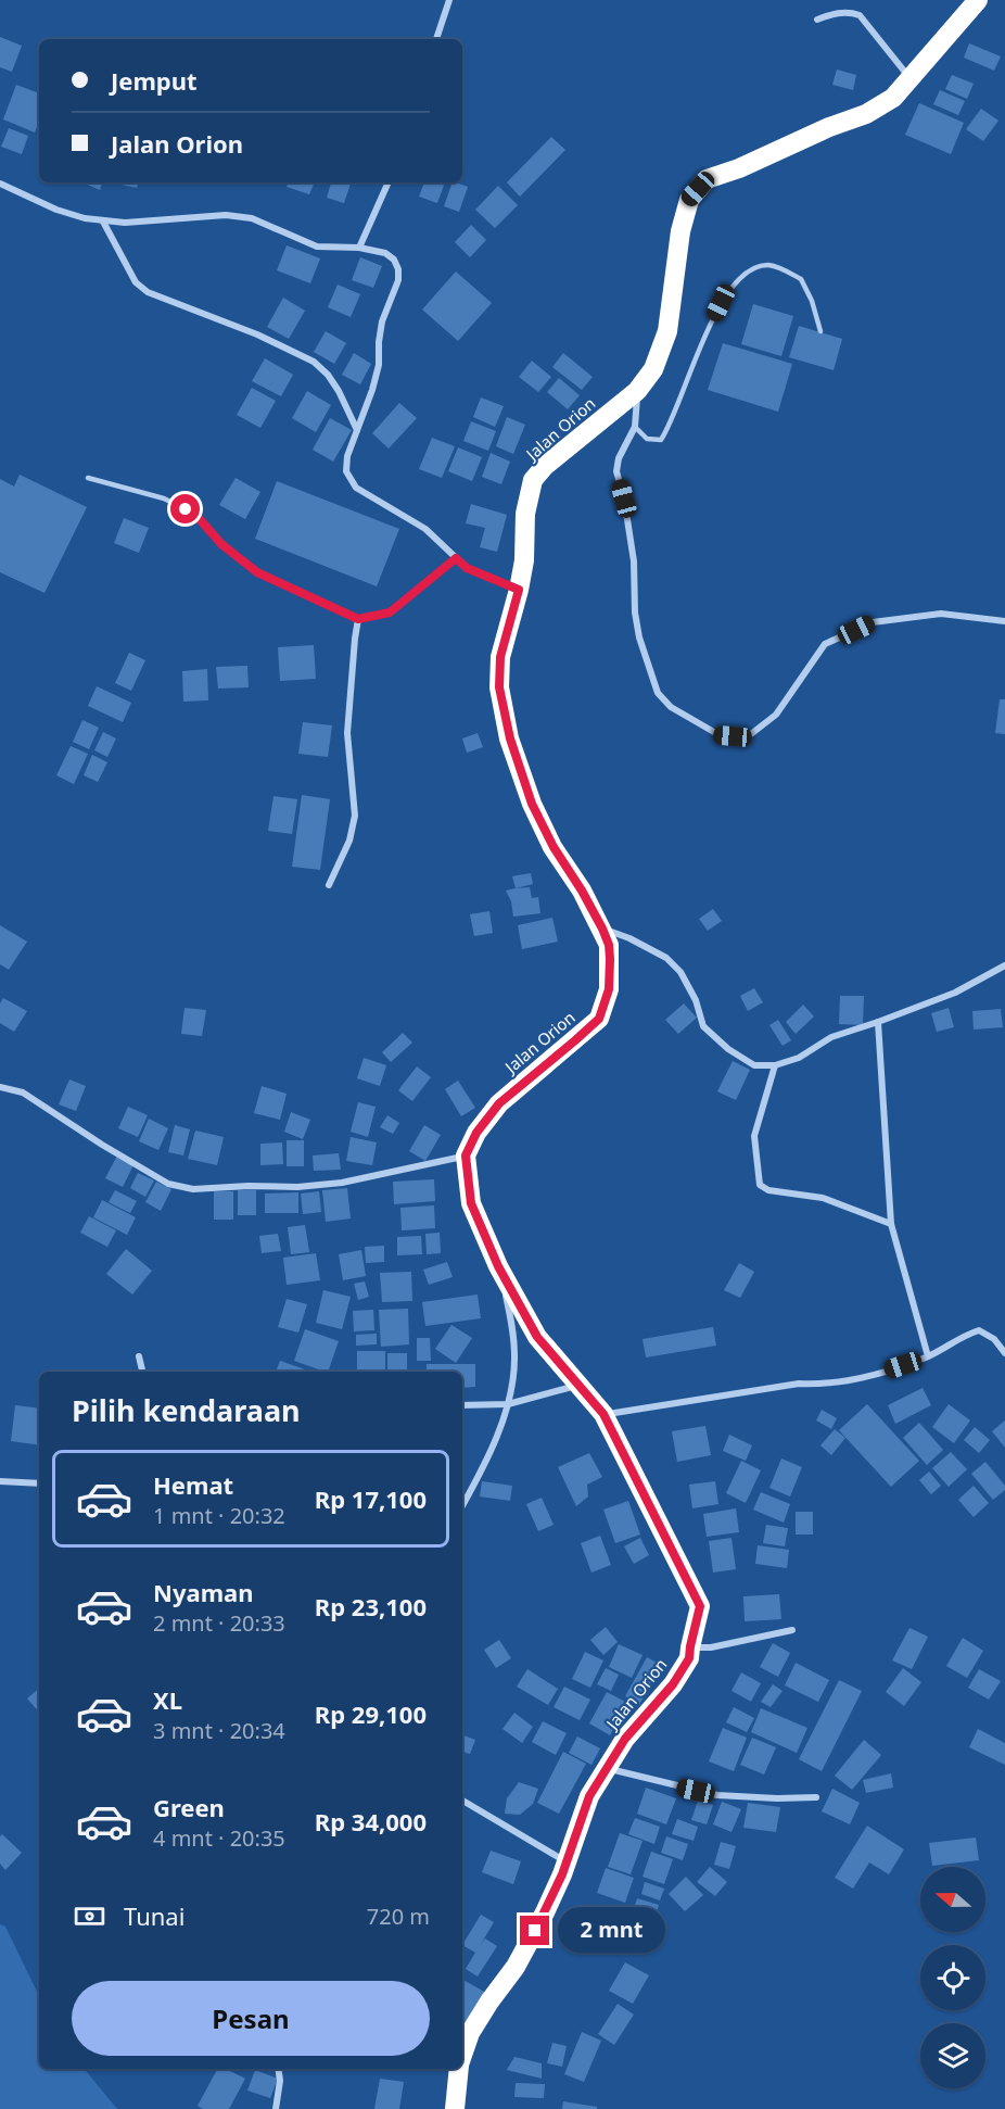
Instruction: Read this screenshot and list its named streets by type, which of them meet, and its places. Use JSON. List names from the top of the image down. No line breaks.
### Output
{"streets":{"highway":["Jalan Orion"]},"north":"left","page":{"banner":["Jemput","Jalan Orion"],"heading":"Pilih kendaraan","list":[{"name":"Hemat","note":"1 mnt · 20:32","value":"Rp 17,100"},{"name":"Nyaman","note":"2 mnt · 20:33","value":"Rp 23,100"},{"name":"XL","note":"3 mnt · 20:34","value":"Rp 29,100"},{"name":"Green","note":"4 mnt · 20:35","value":"Rp 34,000"}],"pay":["Tunai","720 m"],"bubble":"2 mnt","buttons":"Pesan"}}
